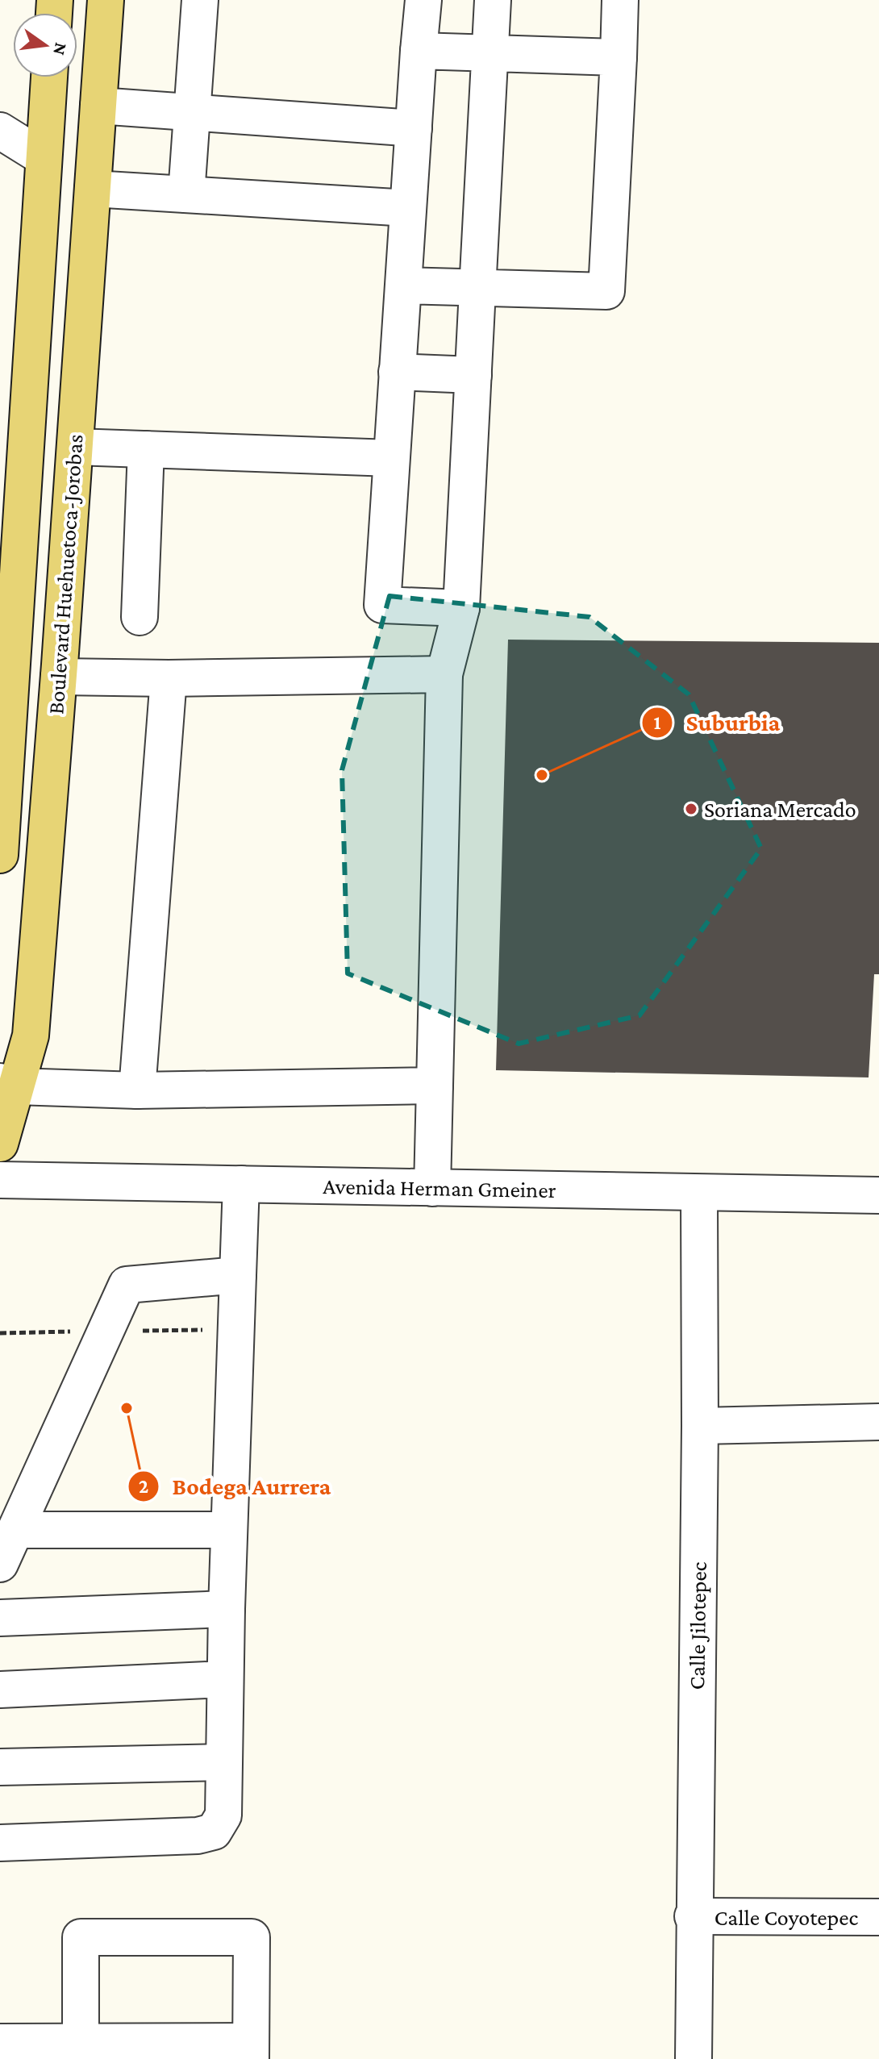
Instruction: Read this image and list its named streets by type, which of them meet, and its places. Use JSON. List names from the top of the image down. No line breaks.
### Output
{"streets":{"main road":["Boulevard Huehuetoca-Jorobas"],"street":["Avenida Herman Gmeiner","Calle Jilotepec","Calle Coyotepec"]},"crossings":[["Avenida Herman Gmeiner","Calle Jilotepec"],["Calle Jilotepec","Calle Coyotepec"]],"places":["Suburbia","Soriana Mercado","Bodega Aurrera"],"north":"right"}
